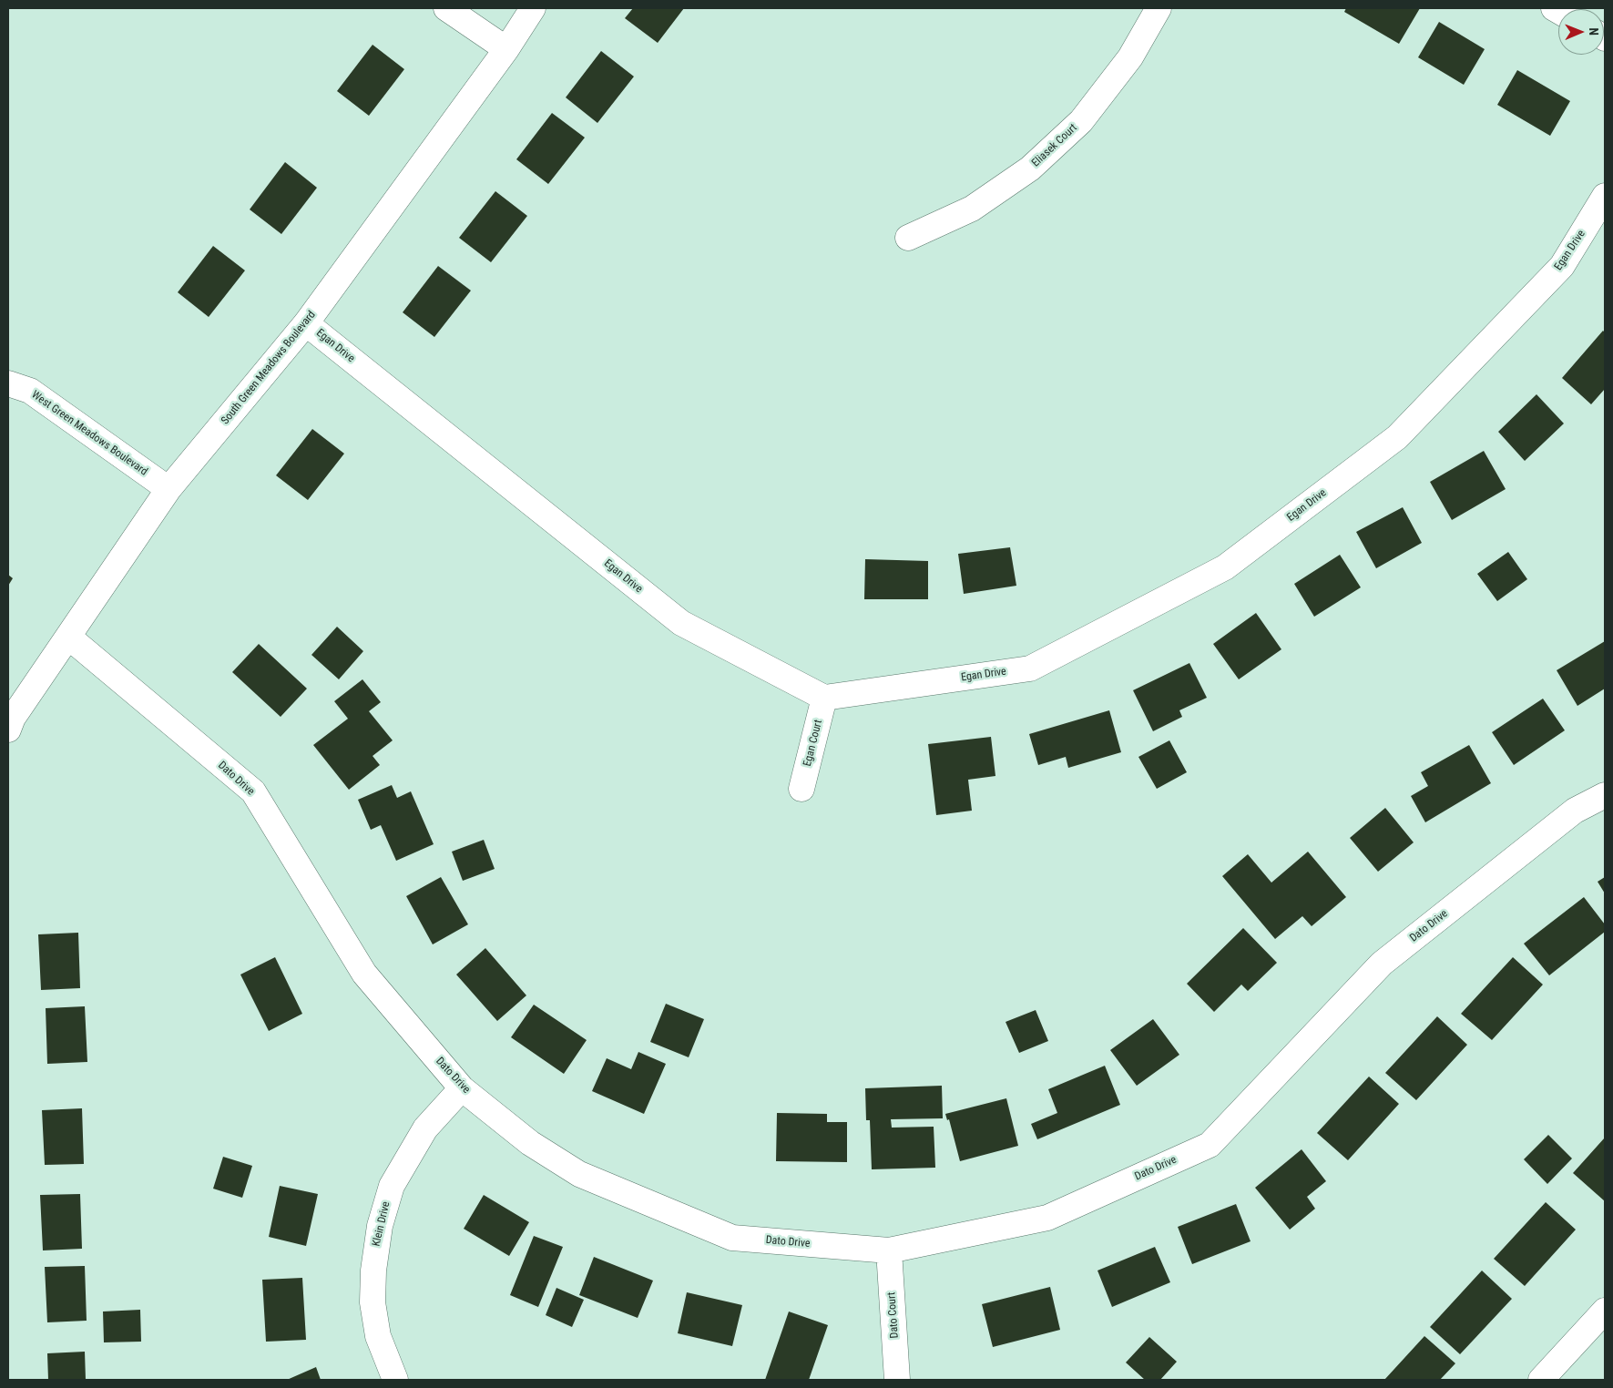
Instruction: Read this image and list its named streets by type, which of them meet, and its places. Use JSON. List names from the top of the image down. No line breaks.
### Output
{"streets":{"street":["Eliasek Court","Egan Drive","South Green Meadows Boulevard","West Green Meadows Boulevard","Egan Court","Dato Drive","Klein Drive","Dato Court"]},"crossings":[["Egan Drive","South Green Meadows Boulevard"],["Egan Drive","Egan Court"],["South Green Meadows Boulevard","West Green Meadows Boulevard"],["South Green Meadows Boulevard","Dato Drive"],["Dato Drive","Klein Drive"],["Dato Drive","Dato Court"]],"north":"right"}
